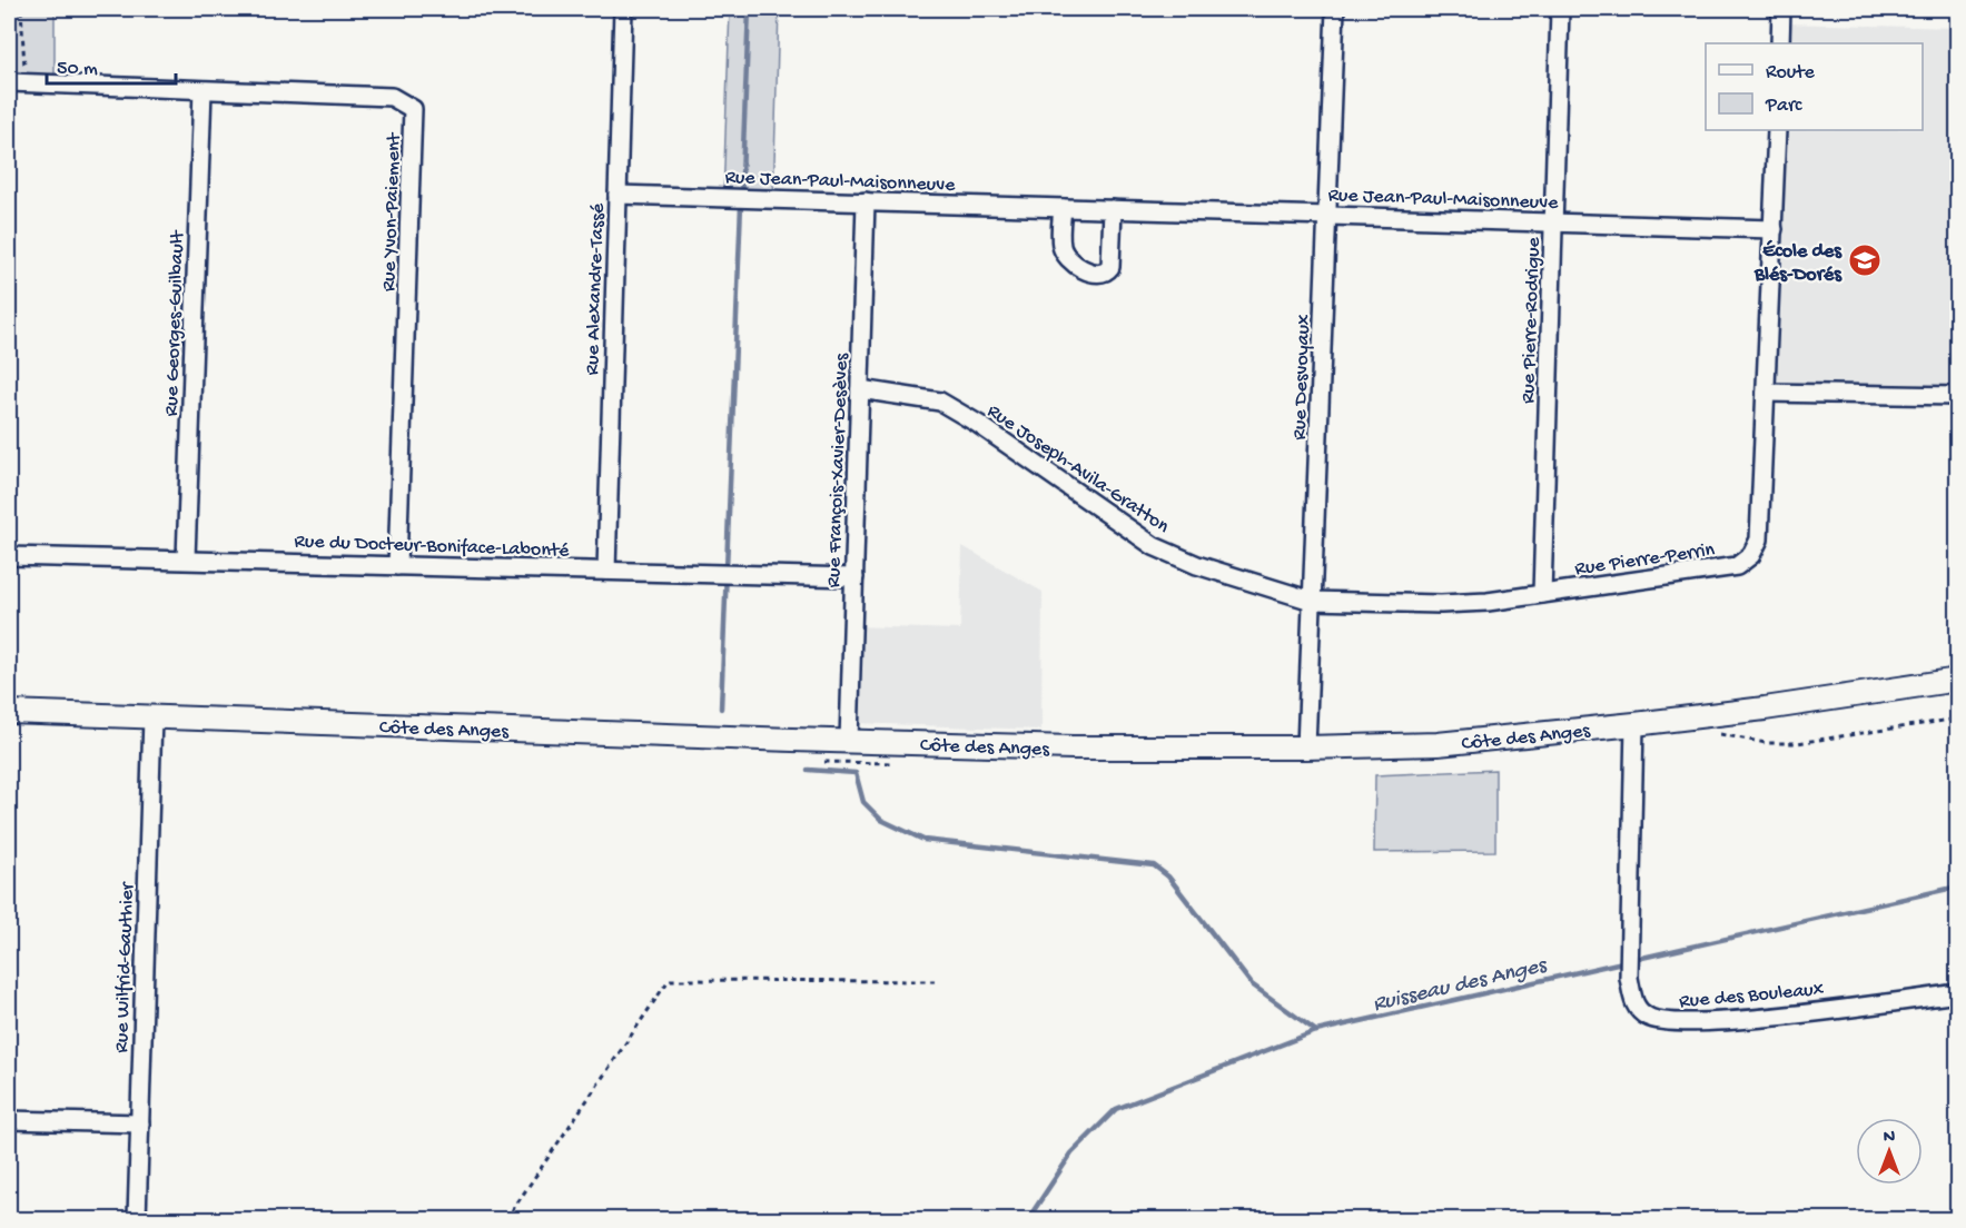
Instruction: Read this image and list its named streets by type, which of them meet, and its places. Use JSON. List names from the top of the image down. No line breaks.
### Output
{"streets":{"street":["Rue Jean-Paul-Maisonneuve","Rue Yvon-Paiement","Rue Alexandre-Tassé","Rue Pierre-Rodrigue","Rue Georges-Guilbault","Rue Desvoyaux","Rue Joseph-Avila-Gratton","Rue François-Xavier-Desèves","Rue du Docteur-Boniface-Labonté","Rue Pierre-Perrin","Côte des Anges","Rue Wilfrid-Gauthier","Rue des Bouleaux"]},"crossings":[["Rue Jean-Paul-Maisonneuve","Rue Alexandre-Tassé"],["Rue Jean-Paul-Maisonneuve","Rue Pierre-Rodrigue"],["Rue Jean-Paul-Maisonneuve","Rue Desvoyaux"],["Rue Jean-Paul-Maisonneuve","Rue François-Xavier-Desèves"],["Rue Jean-Paul-Maisonneuve","Rue Pierre-Perrin"],["Rue Yvon-Paiement","Rue Georges-Guilbault"],["Rue Yvon-Paiement","Rue du Docteur-Boniface-Labonté"],["Rue Alexandre-Tassé","Rue du Docteur-Boniface-Labonté"],["Rue Pierre-Rodrigue","Rue Pierre-Perrin"],["Rue Georges-Guilbault","Rue du Docteur-Boniface-Labonté"],["Rue Desvoyaux","Rue Joseph-Avila-Gratton"],["Rue Desvoyaux","Rue Pierre-Perrin"],["Rue Desvoyaux","Côte des Anges"],["Rue Joseph-Avila-Gratton","Rue François-Xavier-Desèves"],["Rue Joseph-Avila-Gratton","Rue Pierre-Perrin"],["Rue François-Xavier-Desèves","Rue du Docteur-Boniface-Labonté"],["Rue François-Xavier-Desèves","Côte des Anges"],["Côte des Anges","Rue Wilfrid-Gauthier"],["Côte des Anges","Rue des Bouleaux"]],"water":["Ruisseau des Anges"],"places":{"school or university":["École des Blés-Dorés"]},"legend":["Route","Parc"],"scale_bar":"50 m","north":"top"}
